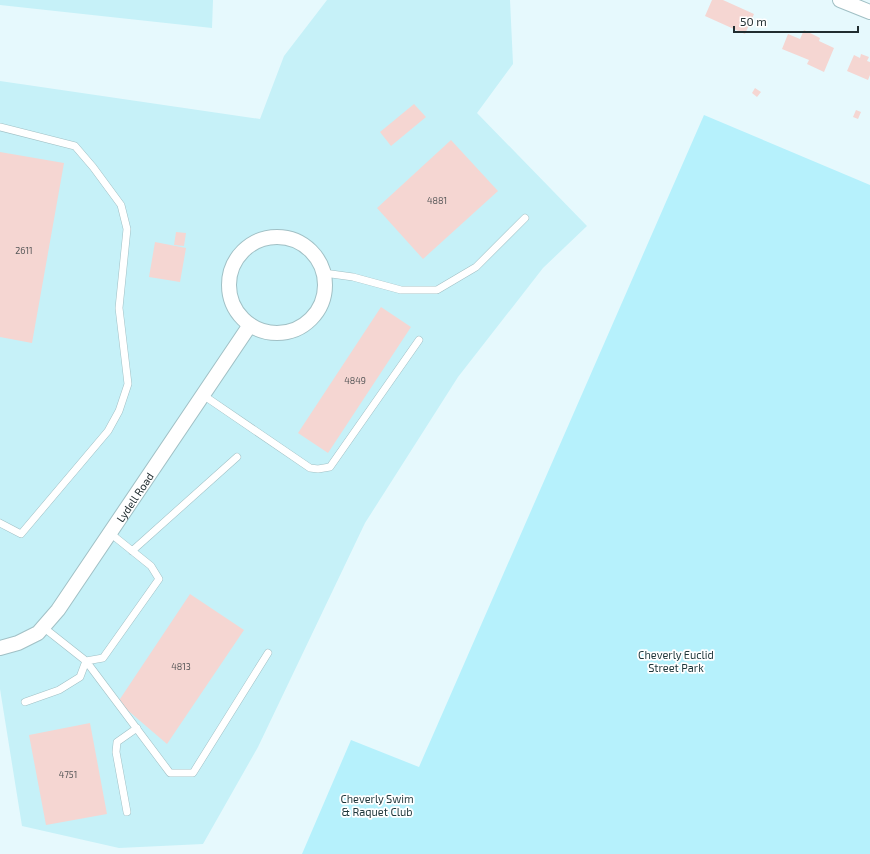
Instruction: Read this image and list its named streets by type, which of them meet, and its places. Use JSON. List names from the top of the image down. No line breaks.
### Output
{"streets":{"street":["Lydell Road"]},"parks":["Cheverly Euclid Street Park","Cheverly Swim & Raquet Club"],"house_numbers":["4881","2611","4849","4813","4751"],"scale_bar":"50 m"}
